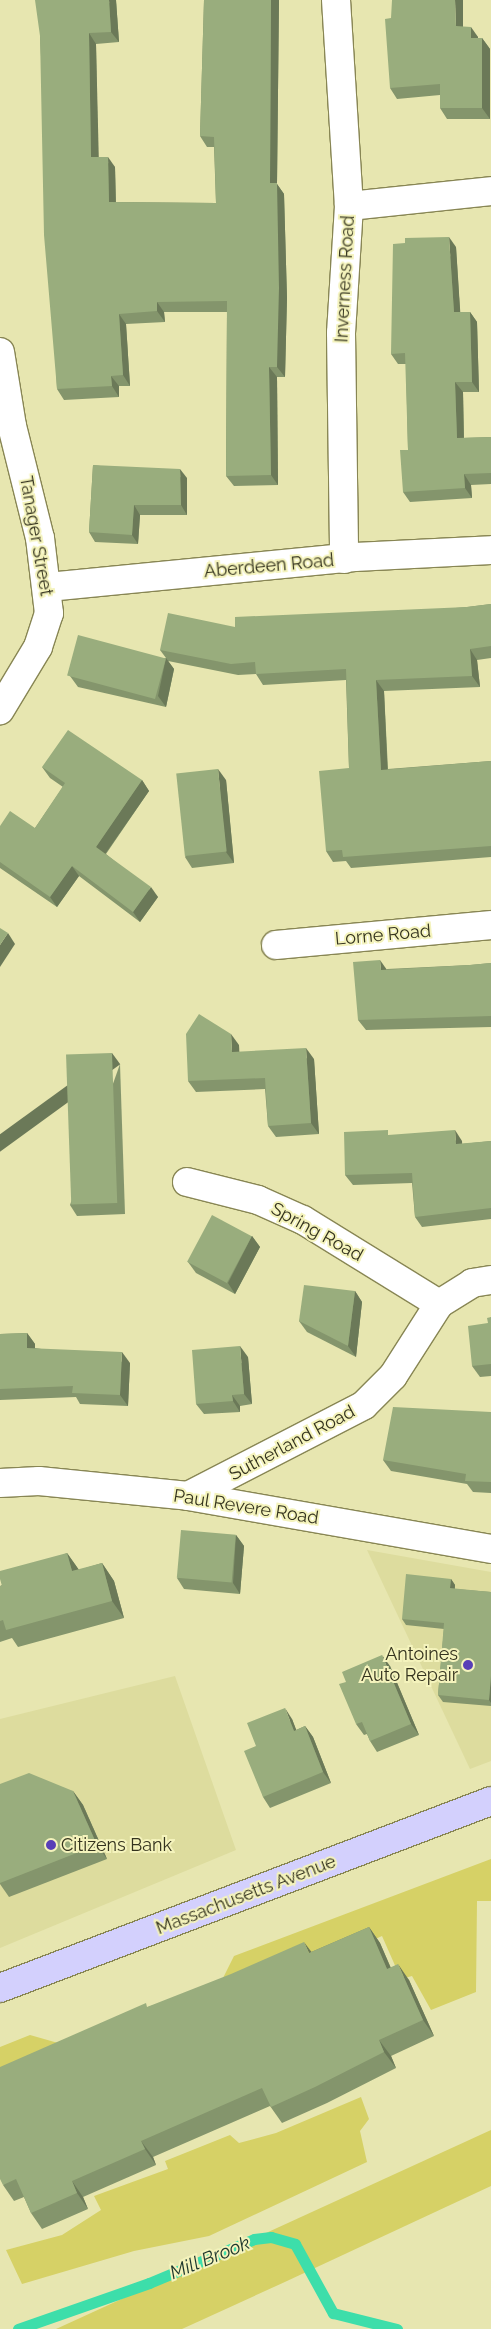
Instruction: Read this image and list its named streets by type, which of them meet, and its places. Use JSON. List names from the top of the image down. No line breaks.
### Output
{"streets":{"main road":["Massachusetts Avenue"],"street":["Inverness Road","Tanager Street","Aberdeen Road","Lorne Road","Spring Road","Sutherland Road","Paul Revere Road"]},"crossings":[["Inverness Road","Aberdeen Road"],["Tanager Street","Aberdeen Road"],["Spring Road","Sutherland Road"],["Sutherland Road","Paul Revere Road"]],"water":["Mill Brook"],"places":["Antoines Auto Repair","Citizens Bank"]}
